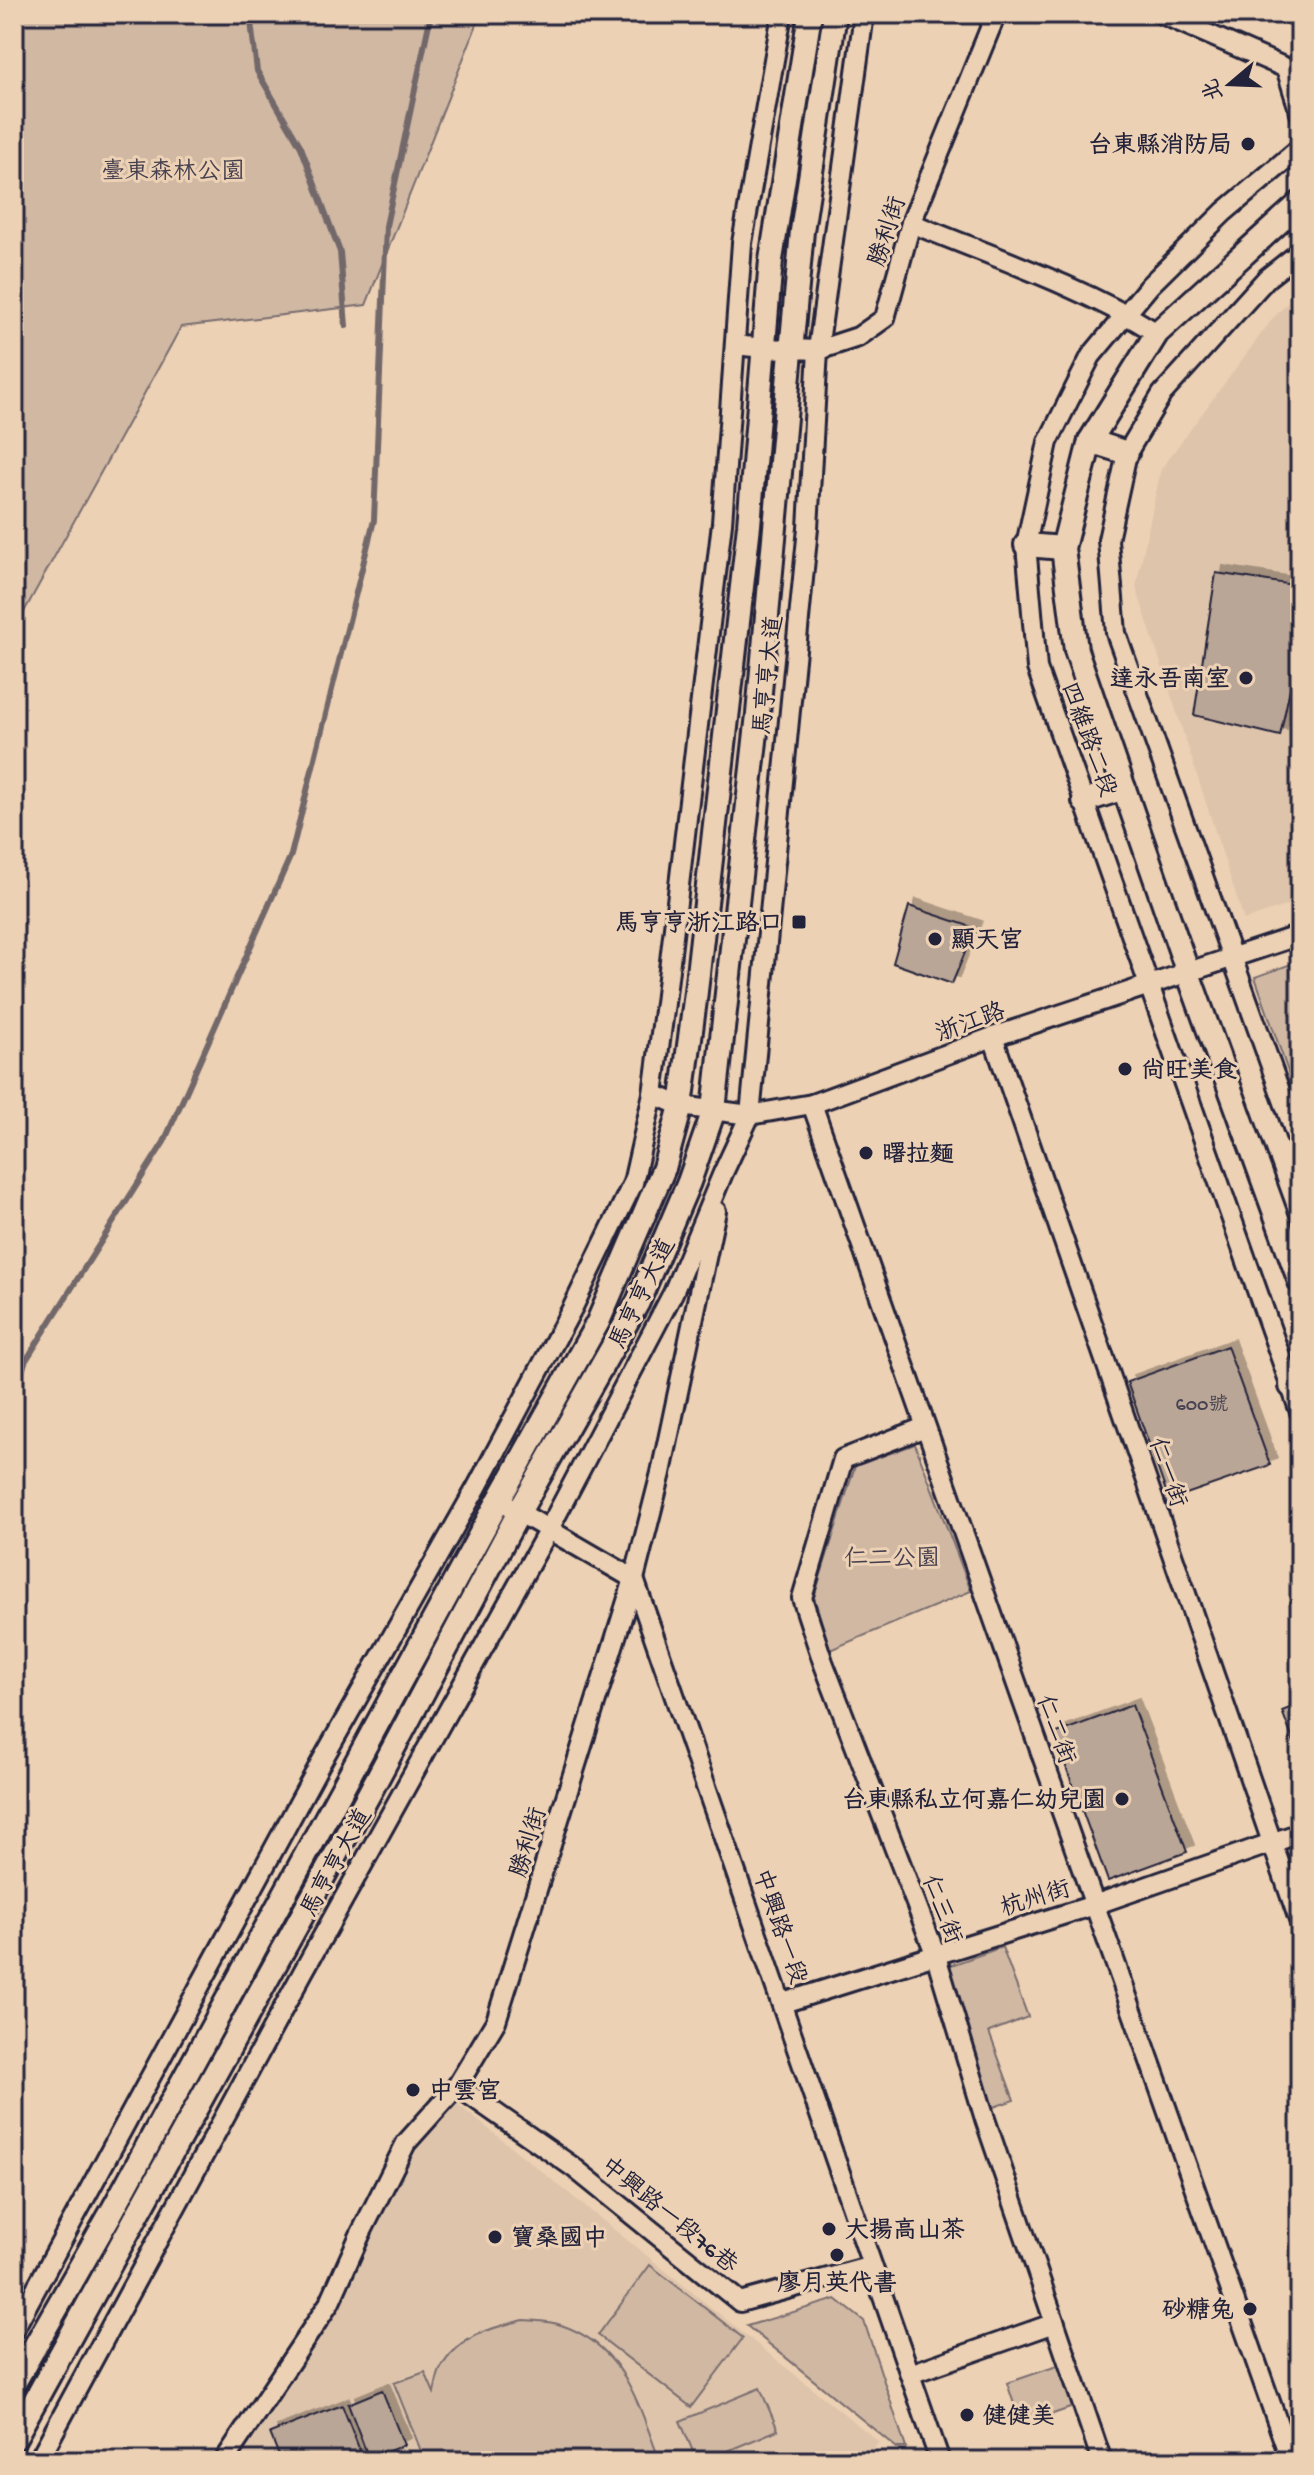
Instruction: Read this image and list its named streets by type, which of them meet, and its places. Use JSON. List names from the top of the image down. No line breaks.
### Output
{"streets":{"street":["勝利街","馬亨亨大道","四維路二段","浙江路","仁一街","仁二街","杭州街","仁三街","中興路一段","中興路一段76巷"]},"crossings":[["勝利街","馬亨亨大道"],["勝利街","中興路一段"],["勝利街","中興路一段76巷"],["馬亨亨大道","浙江路"],["四維路二段","浙江路"],["浙江路","仁一街"],["浙江路","仁二街"],["仁一街","杭州街"],["仁二街","杭州街"],["仁二街","仁三街"],["杭州街","仁三街"],["杭州街","中興路一段"],["中興路一段","中興路一段76巷"]],"parks":["臺東森林公園","仁二公園"],"places":{"other":["台東縣消防局","達永吾南室","顯天宮","尚旺美食","曙拉麵","台東縣私立何嘉仁幼兒園","中雲宮","大揚高山茶","寶桑國中","廖月英代書","砂糖兔","健健美"],"transit":["馬亨亨浙江路口"]},"house_numbers":["600號"],"north":"left"}
